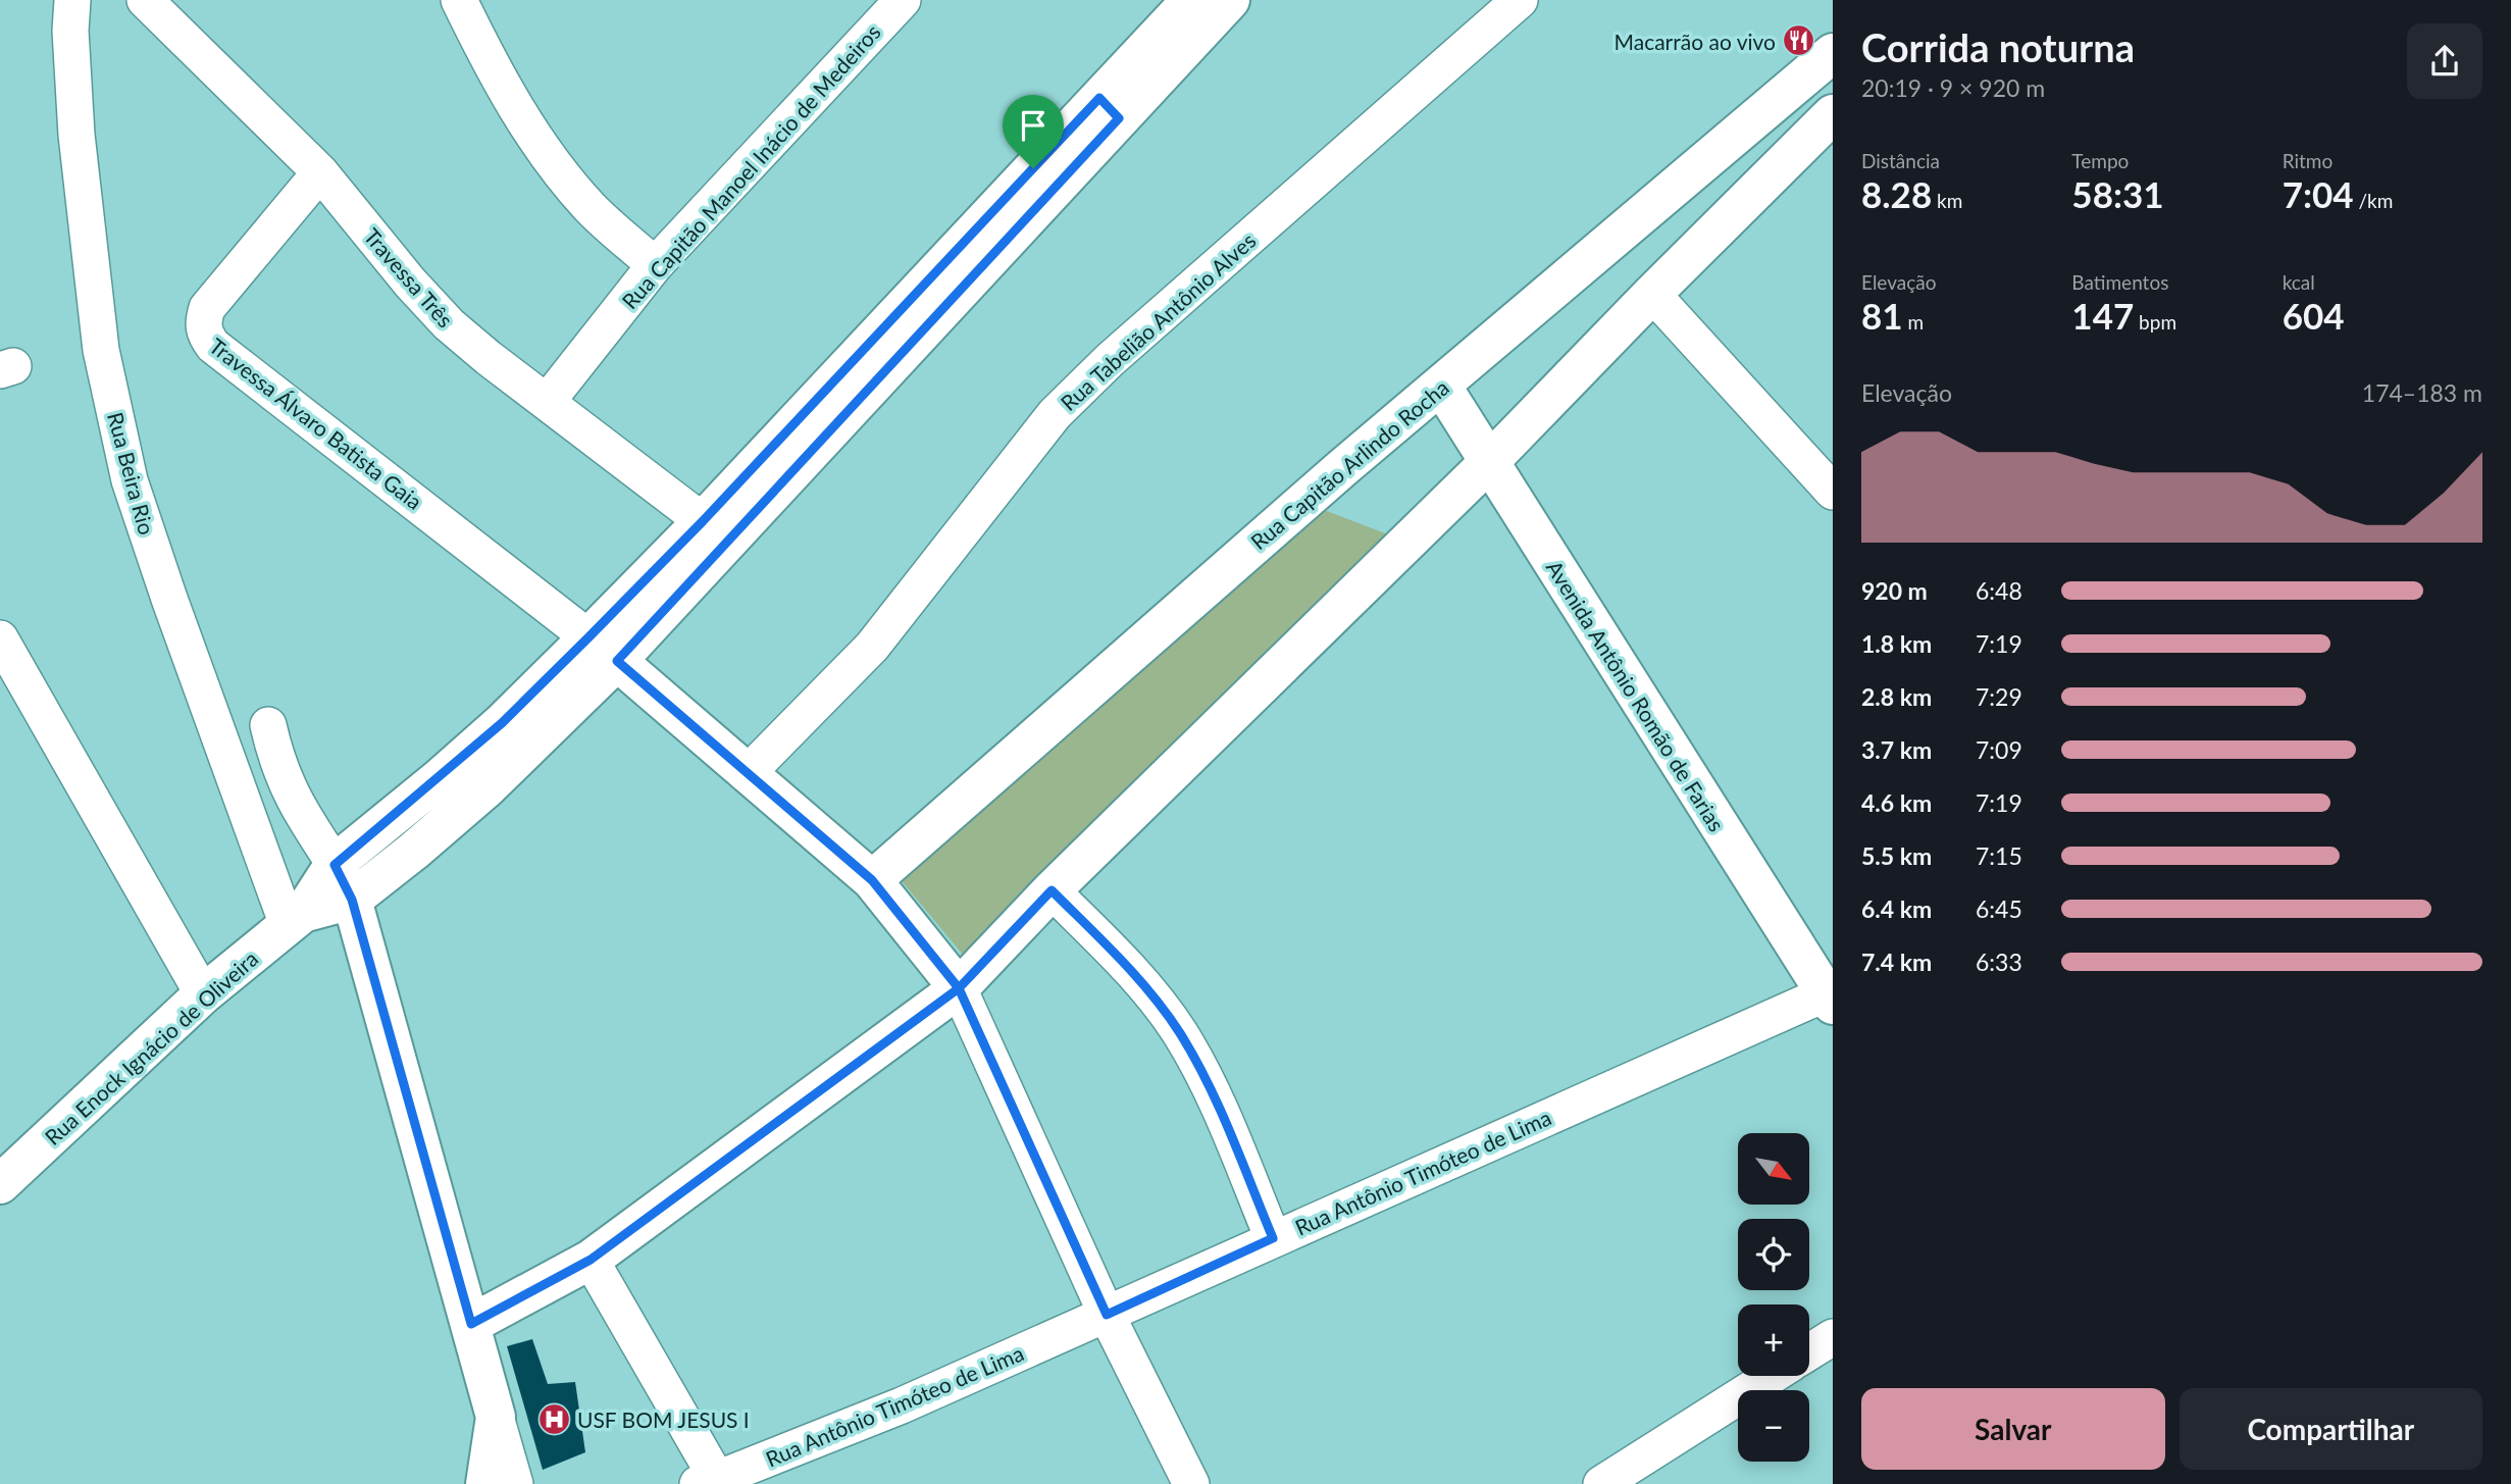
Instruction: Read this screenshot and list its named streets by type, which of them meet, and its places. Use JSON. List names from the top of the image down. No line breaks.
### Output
{"streets":{"main road":["Rua Capitão Arlindo Rocha","Avenida Antônio Romão de Farias","Rua Enock Ignácio de Oliveira"],"street":["Rua Capitão Manoel Inácio de Medeiros","Travessa Três","Rua Tabelião Antônio Alves","Travessa Álvaro Batista Gaia","Rua Beira Rio","Rua Antônio Timóteo de Lima"]},"crossings":[["Rua Capitão Manoel Inácio de Medeiros","Travessa Três"],["Travessa Três","Travessa Álvaro Batista Gaia"],["Rua Capitão Arlindo Rocha","Avenida Antônio Romão de Farias"],["Rua Beira Rio","Rua Enock Ignácio de Oliveira"],["Avenida Antônio Romão de Farias","Rua Antônio Timóteo de Lima"]],"places":{"restaurant":["Macarrão ao vivo"],"hospital":["USF BOM JESUS I"]},"north":"bottom right","page":{"heading":["Corrida noturna","20:19 · 9 × 920 m"],"stats":[["Distância","8.28 km"],["Tempo","58:31"],["Ritmo","7:04 /km"],["Elevação","81 m"],["Batimentos","147 bpm"],["kcal","604"]],"chart":["Elevação","174–183 m"],"list":[{"name":"920 m","note":"6:48"},{"name":"1.8 km","note":"7:19"},{"name":"2.8 km","note":"7:29"},{"name":"3.7 km","note":"7:09"},{"name":"4.6 km","note":"7:19"},{"name":"5.5 km","note":"7:15"},{"name":"6.4 km","note":"6:45"},{"name":"7.4 km","note":"6:33"}],"map_buttons":["+","−"],"buttons":["Salvar","Compartilhar"]}}
